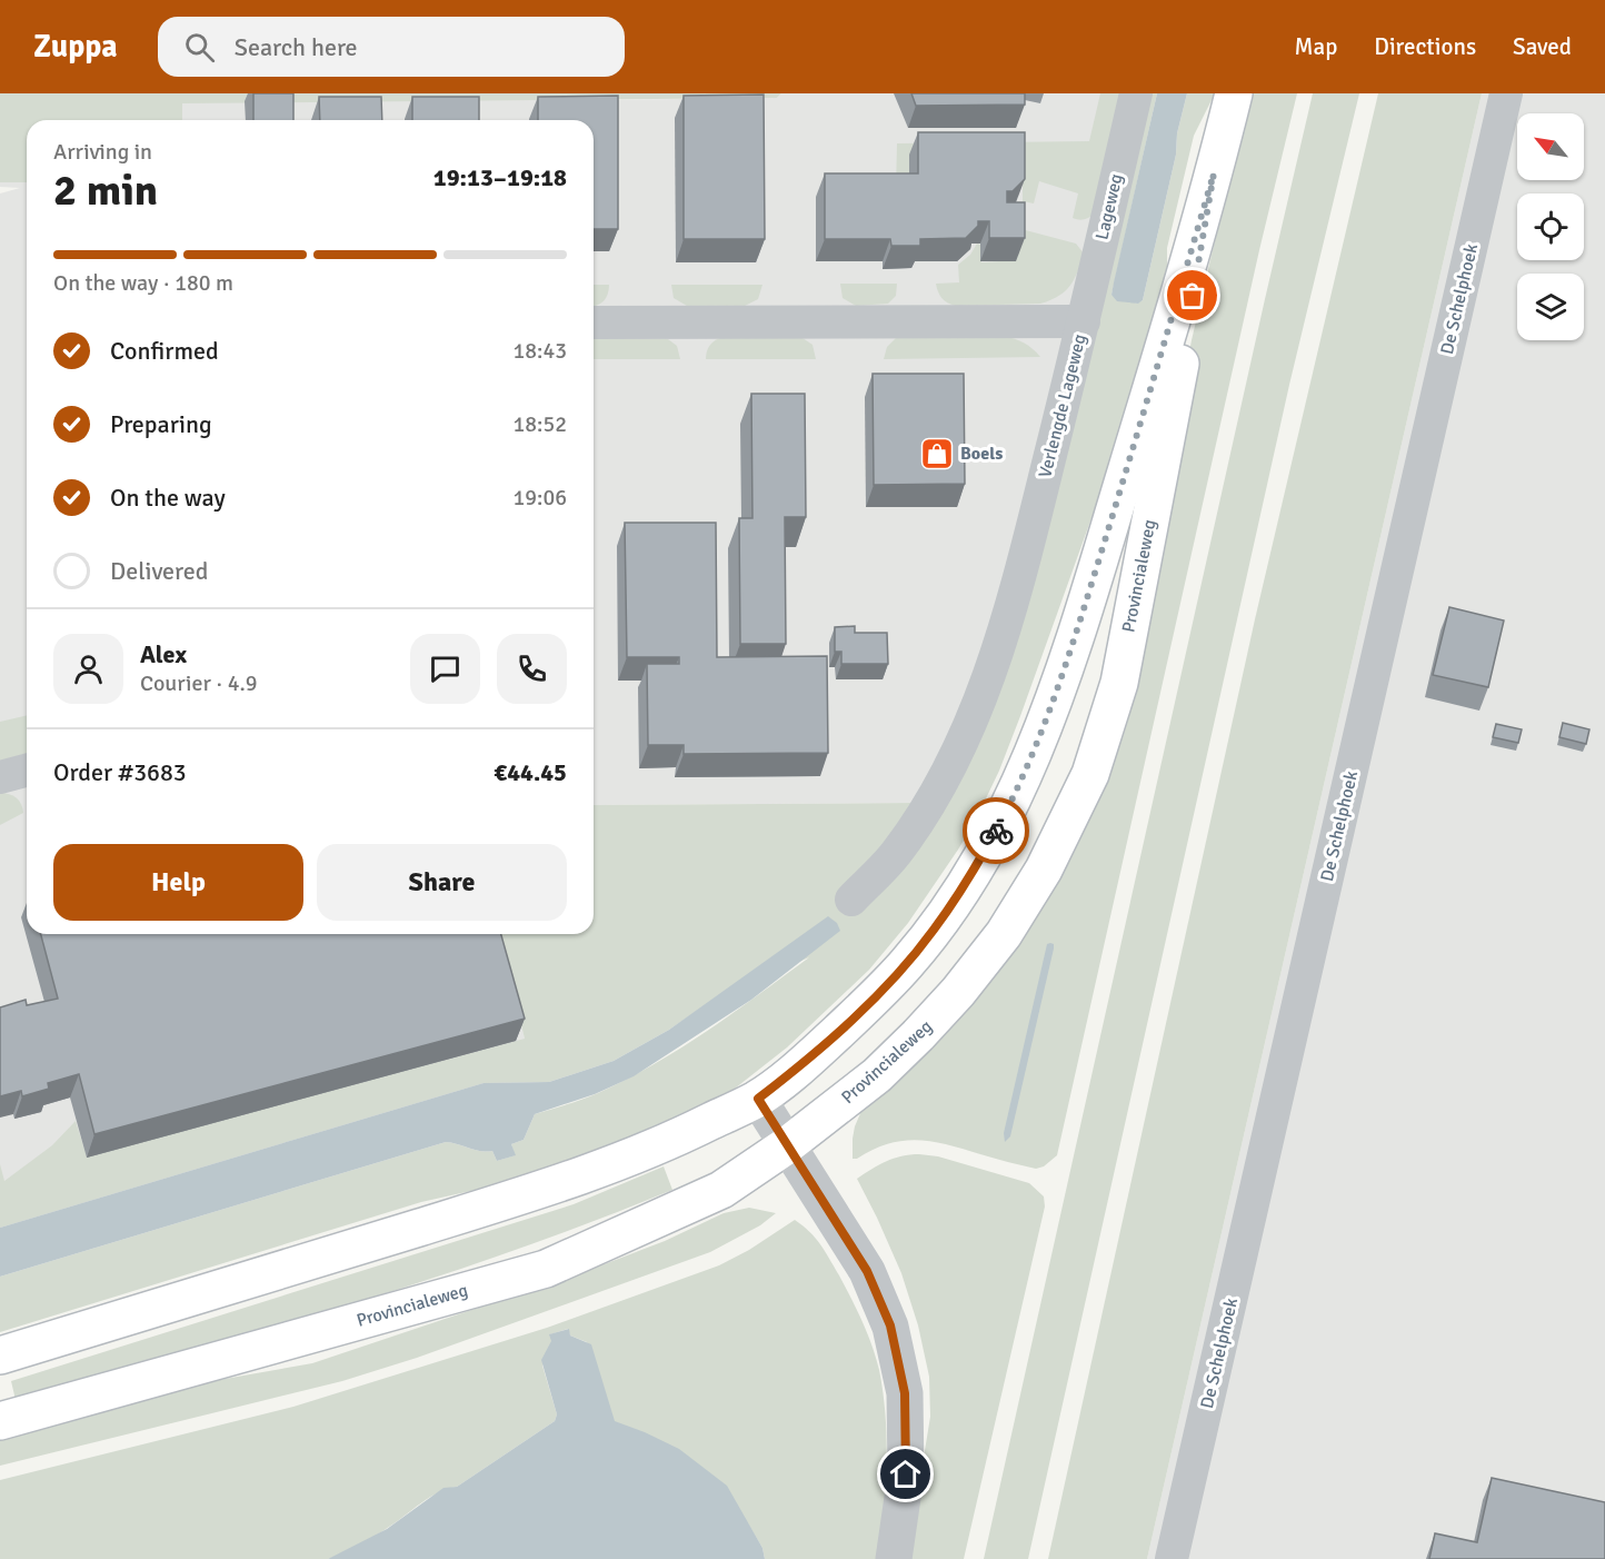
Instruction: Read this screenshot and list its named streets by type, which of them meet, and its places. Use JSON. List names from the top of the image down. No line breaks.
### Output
{"streets":{"main road":["Provincialeweg"],"street":["Lageweg","De Schelphoek","Verlengde Lageweg"]},"crossings":[["Lageweg","Verlengde Lageweg"]],"places":{"shop":["Boels"]},"north":"top left","page":{"header":"Zuppa","search":"Search here","nav":["Map","Directions","Saved"],"heading":["2 min","Arriving in","19:13–19:18"],"panel":["Alex","Courier · 4.9","Order #3683","€44.45"],"bar":"On the way · 180 m","list":[["Confirmed","18:43"],["Preparing","18:52"],["On the way","19:06"],"Delivered"],"buttons":["Help","Share"]}}
